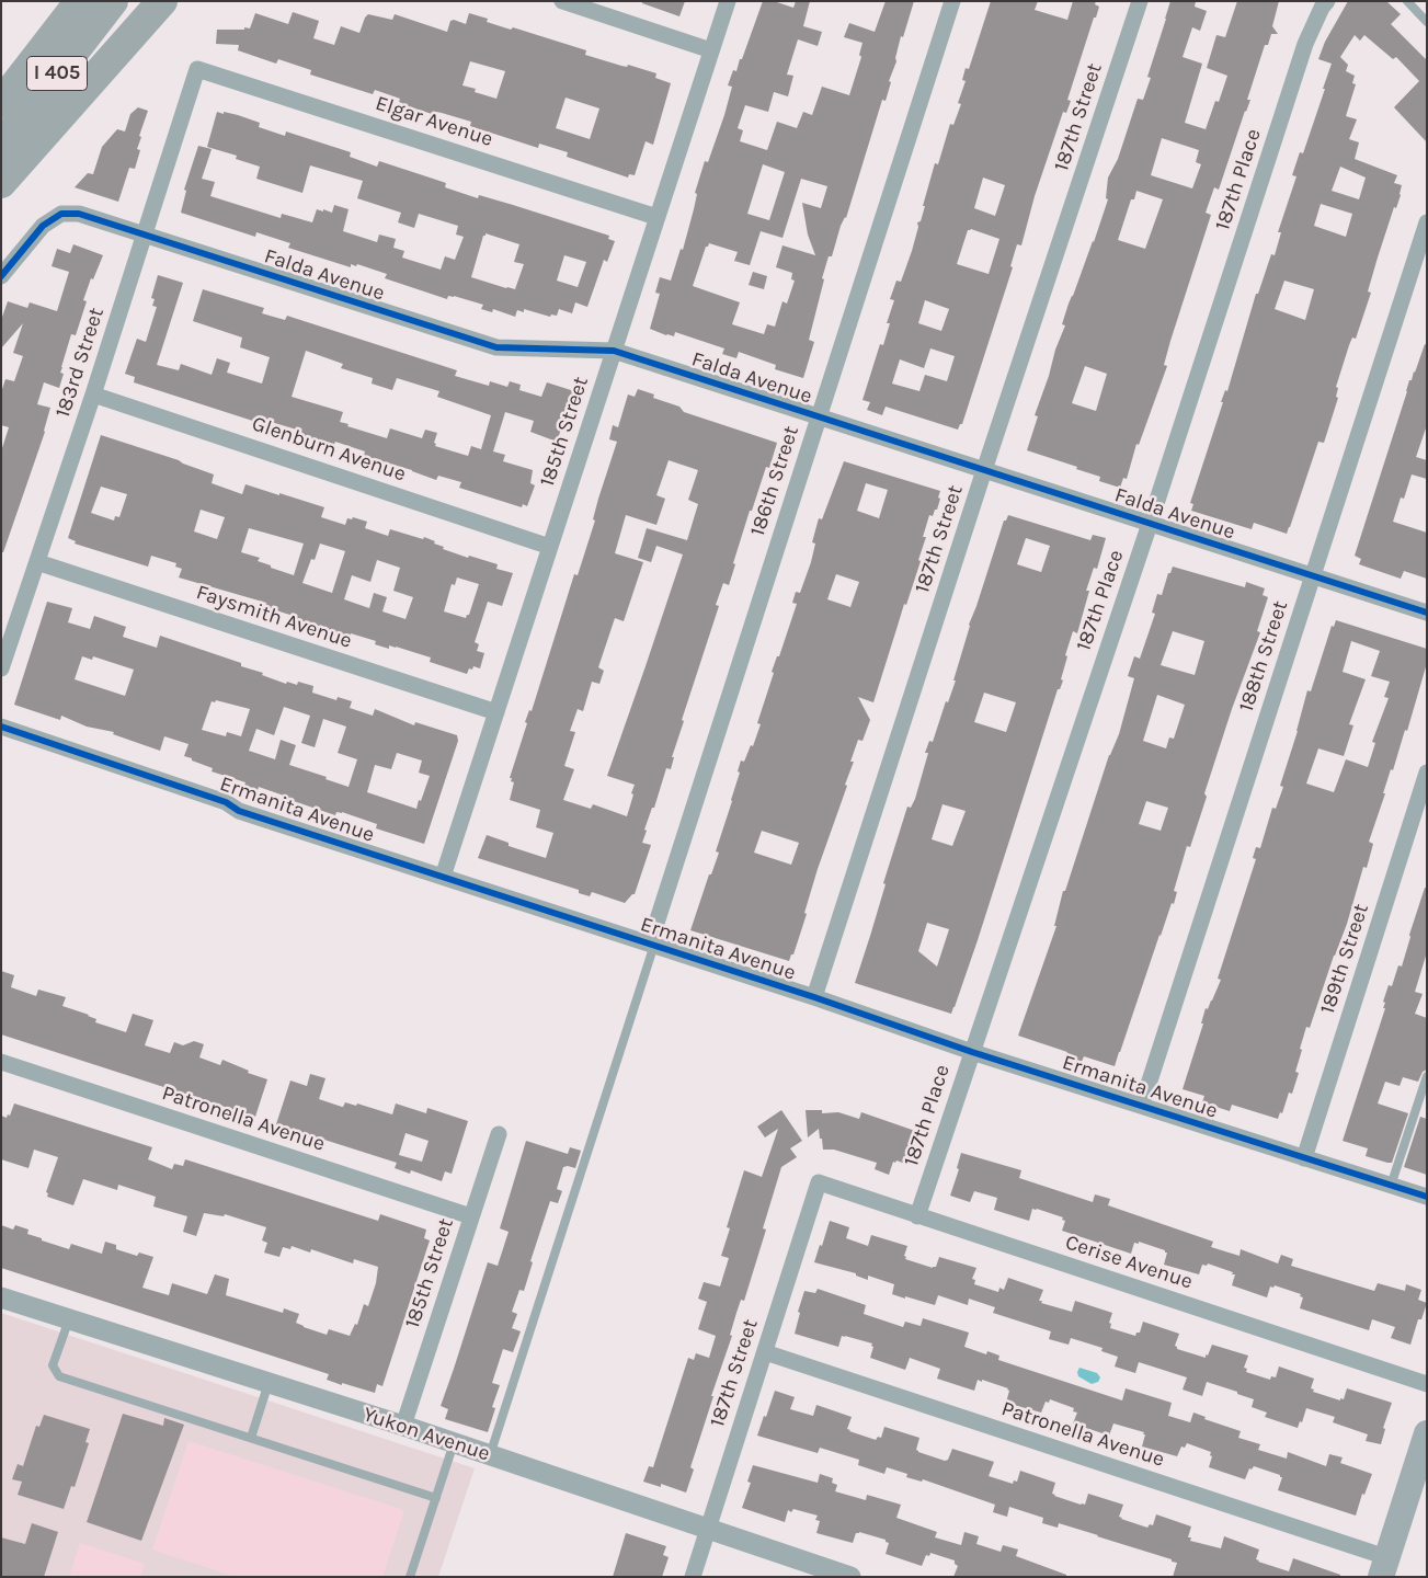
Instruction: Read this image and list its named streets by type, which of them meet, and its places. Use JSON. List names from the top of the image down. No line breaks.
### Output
{"streets":{"highway":["I 405"],"street":["187th Street","Elgar Avenue","187th Place","Falda Avenue","183rd Street","185th Street","Glenburn Avenue","186th Street","Faysmith Avenue","188th Street","Ermanita Avenue","189th Street","Patronella Avenue","Cerise Avenue","Yukon Avenue"]},"crossings":[["187th Street","Falda Avenue"],["187th Street","Ermanita Avenue"],["187th Street","Patronella Avenue"],["187th Street","Cerise Avenue"],["187th Street","Yukon Avenue"],["Elgar Avenue","183rd Street"],["Elgar Avenue","185th Street"],["187th Place","Falda Avenue"],["187th Place","Ermanita Avenue"],["187th Place","Cerise Avenue"],["Falda Avenue","183rd Street"],["Falda Avenue","185th Street"],["Falda Avenue","186th Street"],["Falda Avenue","188th Street"],["183rd Street","Glenburn Avenue"],["183rd Street","Faysmith Avenue"],["185th Street","Glenburn Avenue"],["185th Street","Faysmith Avenue"],["185th Street","Ermanita Avenue"],["185th Street","Patronella Avenue"],["185th Street","Yukon Avenue"],["186th Street","Ermanita Avenue"],["188th Street","Ermanita Avenue"],["Ermanita Avenue","189th Street"]]}
